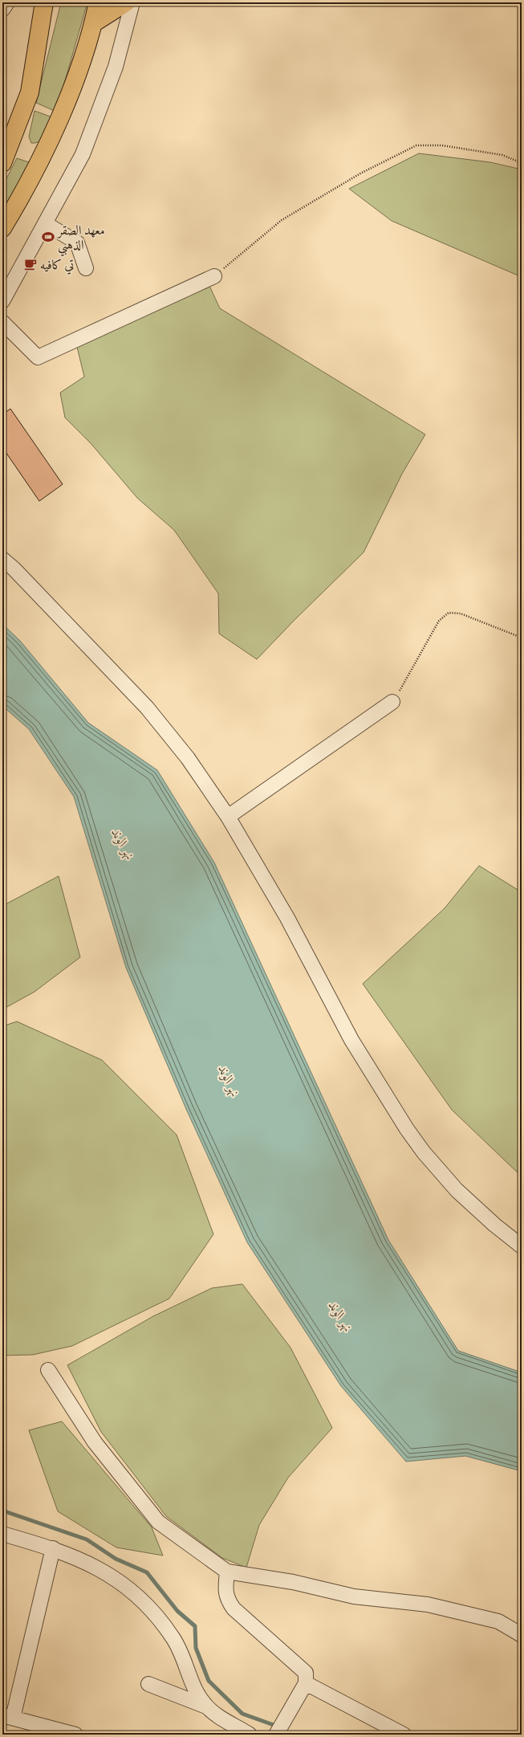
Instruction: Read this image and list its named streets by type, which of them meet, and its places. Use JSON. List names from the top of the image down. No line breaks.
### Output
{"water":["نهر الوند"],"places":{"sports":["معهد الصقر الذهبي"],"cafe":["تي كافيه"]}}
